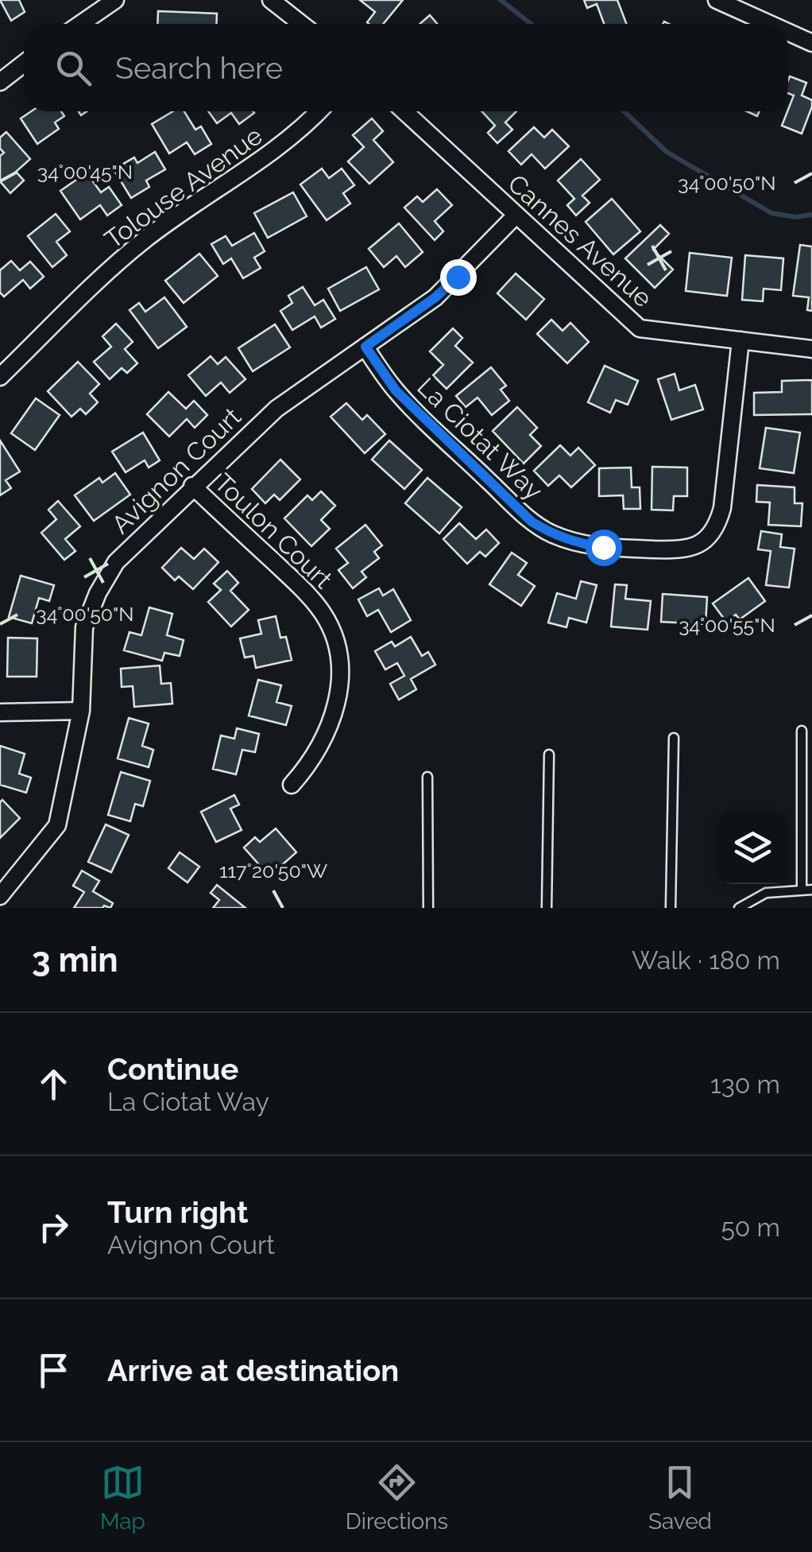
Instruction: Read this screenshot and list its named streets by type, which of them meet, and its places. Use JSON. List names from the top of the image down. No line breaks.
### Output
{"streets":{"street":["Tolouse Avenue","Cannes Avenue","La Ciotat Way","Avignon Court","Toulon Court"]},"crossings":[["Cannes Avenue","La Ciotat Way"],["Cannes Avenue","Avignon Court"],["La Ciotat Way","Avignon Court"],["Avignon Court","Toulon Court"]],"page":{"search":"Search here","heading":["3 min","Walk · 180 m"],"list":[["Continue","La Ciotat Way","130 m"],["Turn right","Avignon Court","50 m"],"Arrive at destination"],"nav":["Map","Directions","Saved"]},"coordinates":["34°00'45\"N","34°00'50\"N","34°00'55\"N","117°20'50\"W"]}
